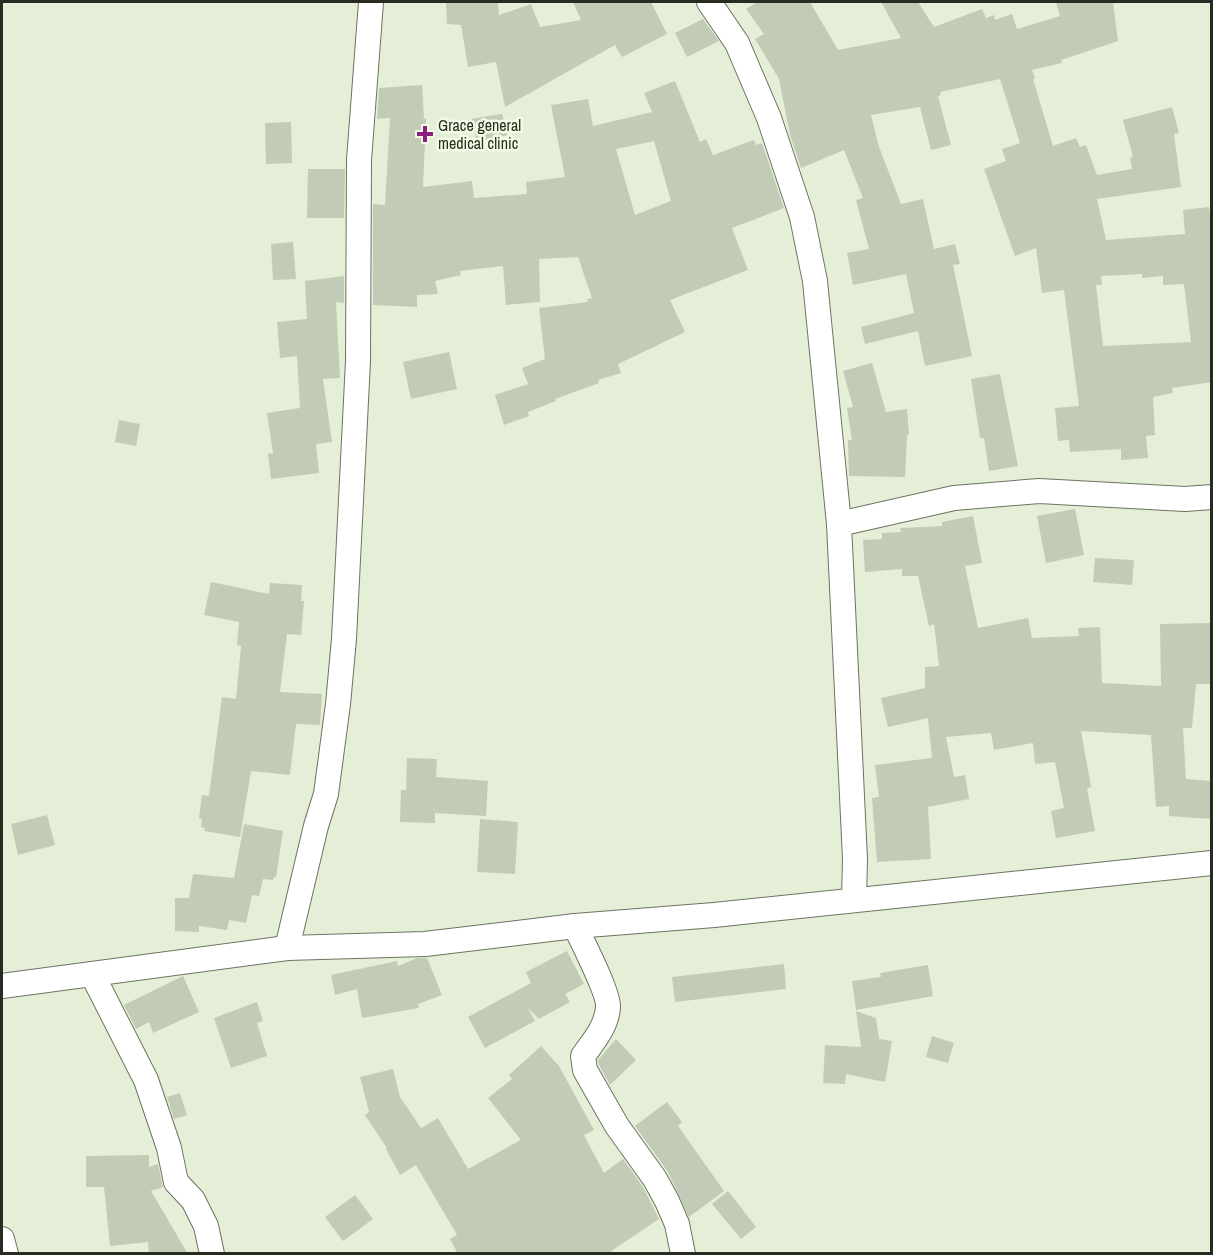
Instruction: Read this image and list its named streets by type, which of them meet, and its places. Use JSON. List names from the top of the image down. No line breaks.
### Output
{"places":{"health":["Grace general medical clinic"]}}
